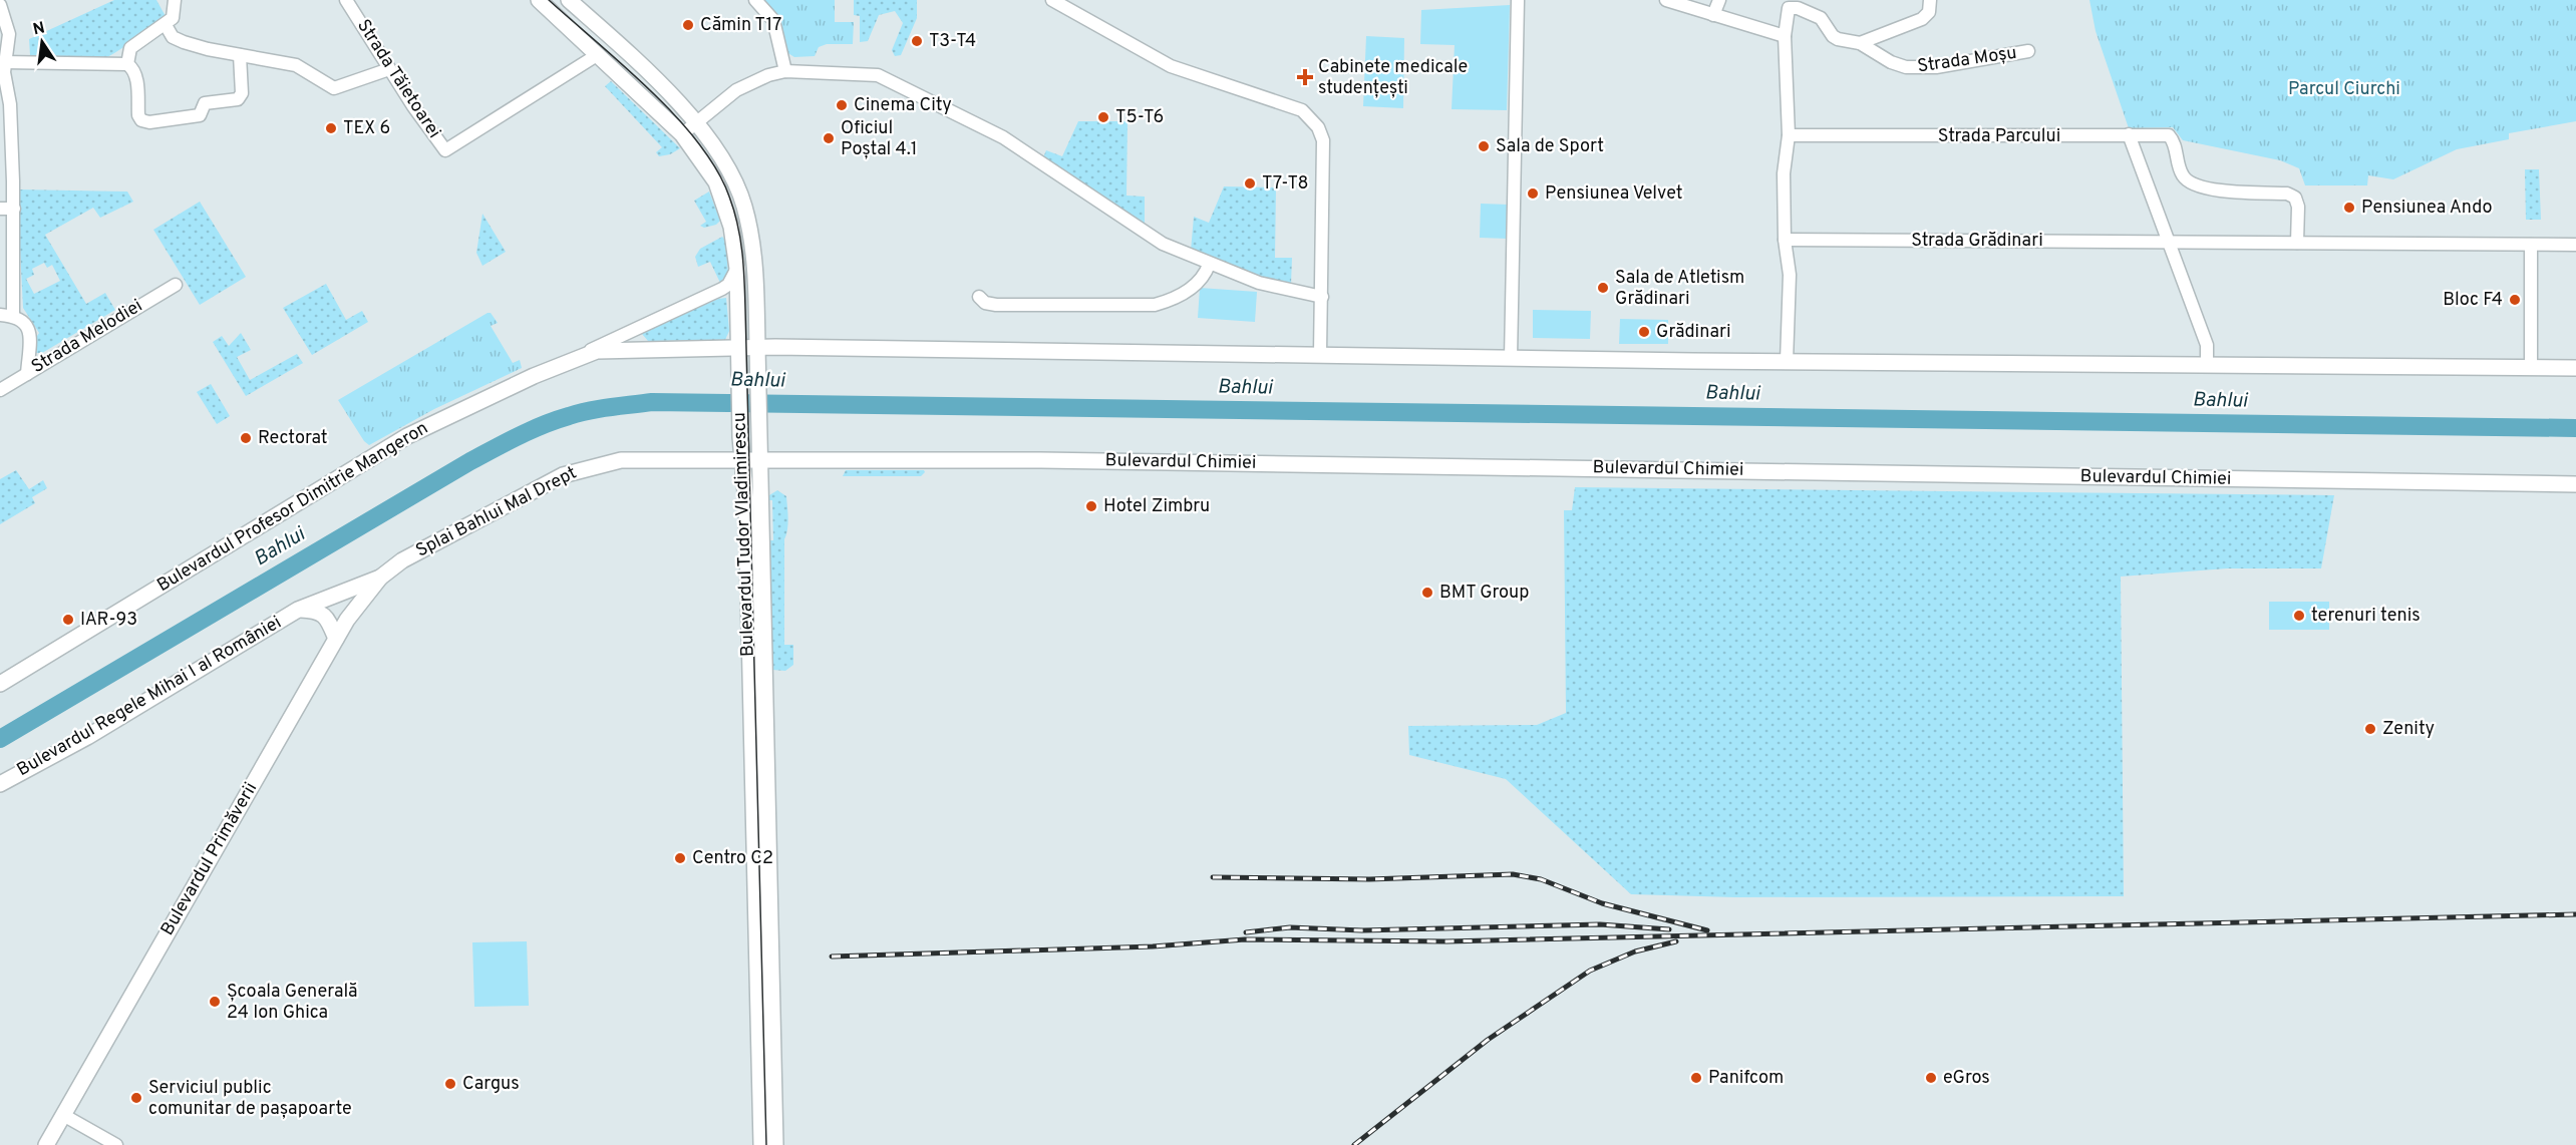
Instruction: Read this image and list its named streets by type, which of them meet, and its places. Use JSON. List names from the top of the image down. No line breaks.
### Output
{"streets":{"main road":["Bulevardul Chimiei","Bulevardul Profesor Dimitrie Mangeron","Splai Bahlui Mal Drept","Bulevardul Tudor Vladimirescu","Bulevardul Regele Mihai I al României","Bulevardul Primăverii"],"street":["Strada Moșu","Strada Tăietoarei","Strada Parcului","Strada Grădinari","Strada Melodiei"]},"crossings":[["Strada Tăietoarei","Bulevardul Tudor Vladimirescu"],["Strada Parcului","Strada Grădinari"],["Bulevardul Chimiei","Splai Bahlui Mal Drept"],["Bulevardul Chimiei","Bulevardul Tudor Vladimirescu"],["Bulevardul Profesor Dimitrie Mangeron","Bulevardul Tudor Vladimirescu"],["Splai Bahlui Mal Drept","Bulevardul Tudor Vladimirescu"],["Splai Bahlui Mal Drept","Bulevardul Regele Mihai I al României"],["Splai Bahlui Mal Drept","Bulevardul Primăverii"]],"water":["Bahlui"],"parks":["Parcul Ciurchi"],"places":{"other":["Cămin T17","T3-T4","Cinema City","T5-T6","TEX 6","Oficiul Poștal 4.1","Sala de Sport","T7-T8","Pensiunea Velvet","Pensiunea Ando","Sala de Atletism Grădinari","Bloc F4","Grădinari","Rectorat","Hotel Zimbru","BMT Group","terenuri tenis","IAR-93","Zenity","Centro C2","Școala Generală 24 Ion Ghica","Panifcom","eGros","Cargus","Serviciul public comunitar de pașapoarte"],"health":["Cabinete medicale studențești"]},"north":"top"}
